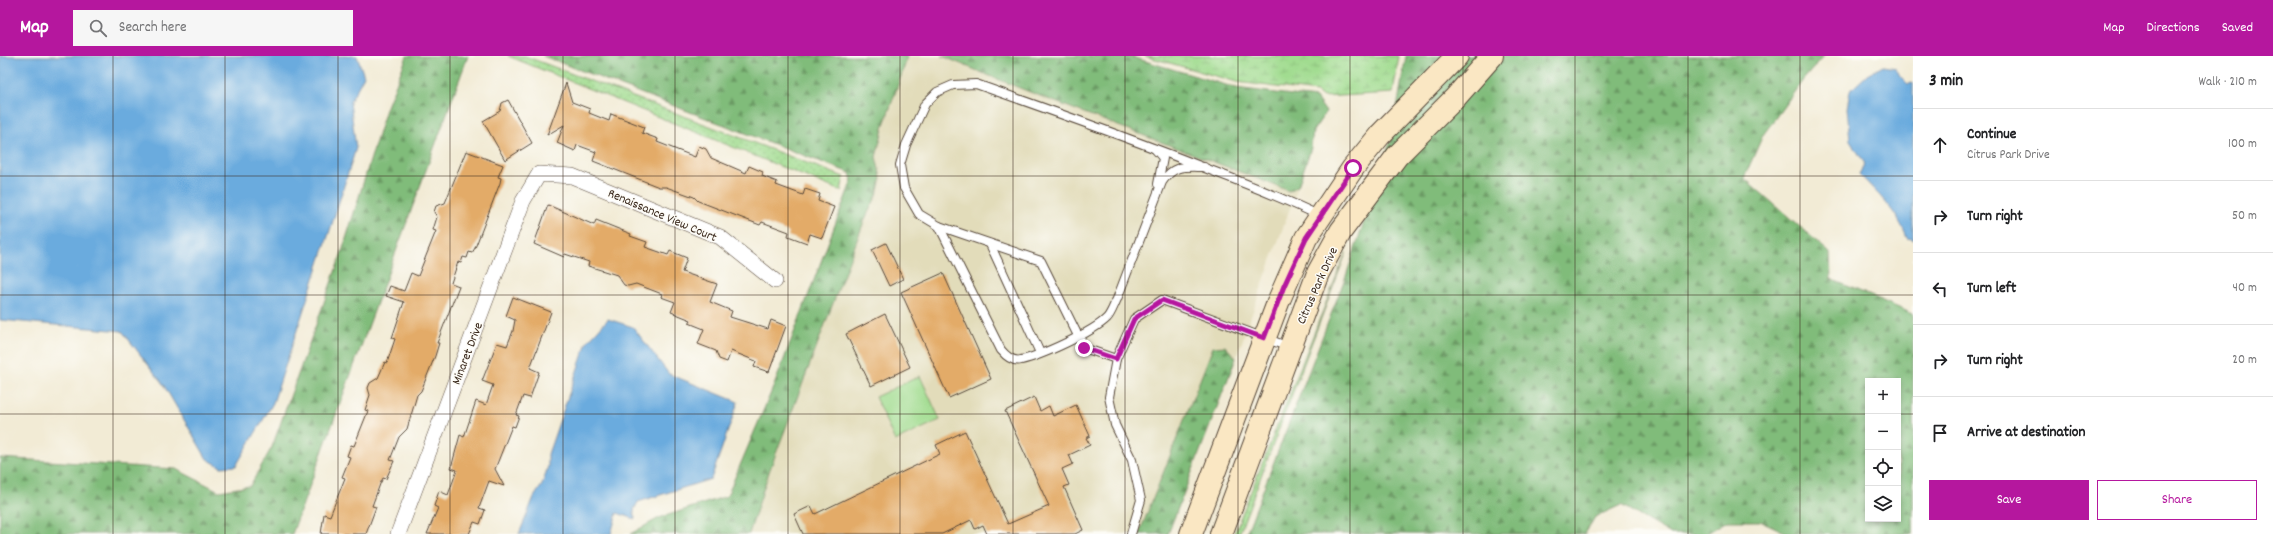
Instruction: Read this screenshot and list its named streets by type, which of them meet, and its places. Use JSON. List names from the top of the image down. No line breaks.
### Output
{"streets":{"street":["Renaissance View Court","Citrus Park Drive","Minaret Drive"]},"crossings":[["Renaissance View Court","Minaret Drive"]],"page":{"header":"Map","search":"Search here","nav":["Map","Directions","Saved"],"heading":["3 min","Walk · 210 m"],"list":[["Continue","Citrus Park Drive","100 m"],["Turn right","50 m"],["Turn left","40 m"],["Turn right","20 m"],"Arrive at destination"],"map_buttons":["+","−"],"buttons":["Save","Share"]}}
